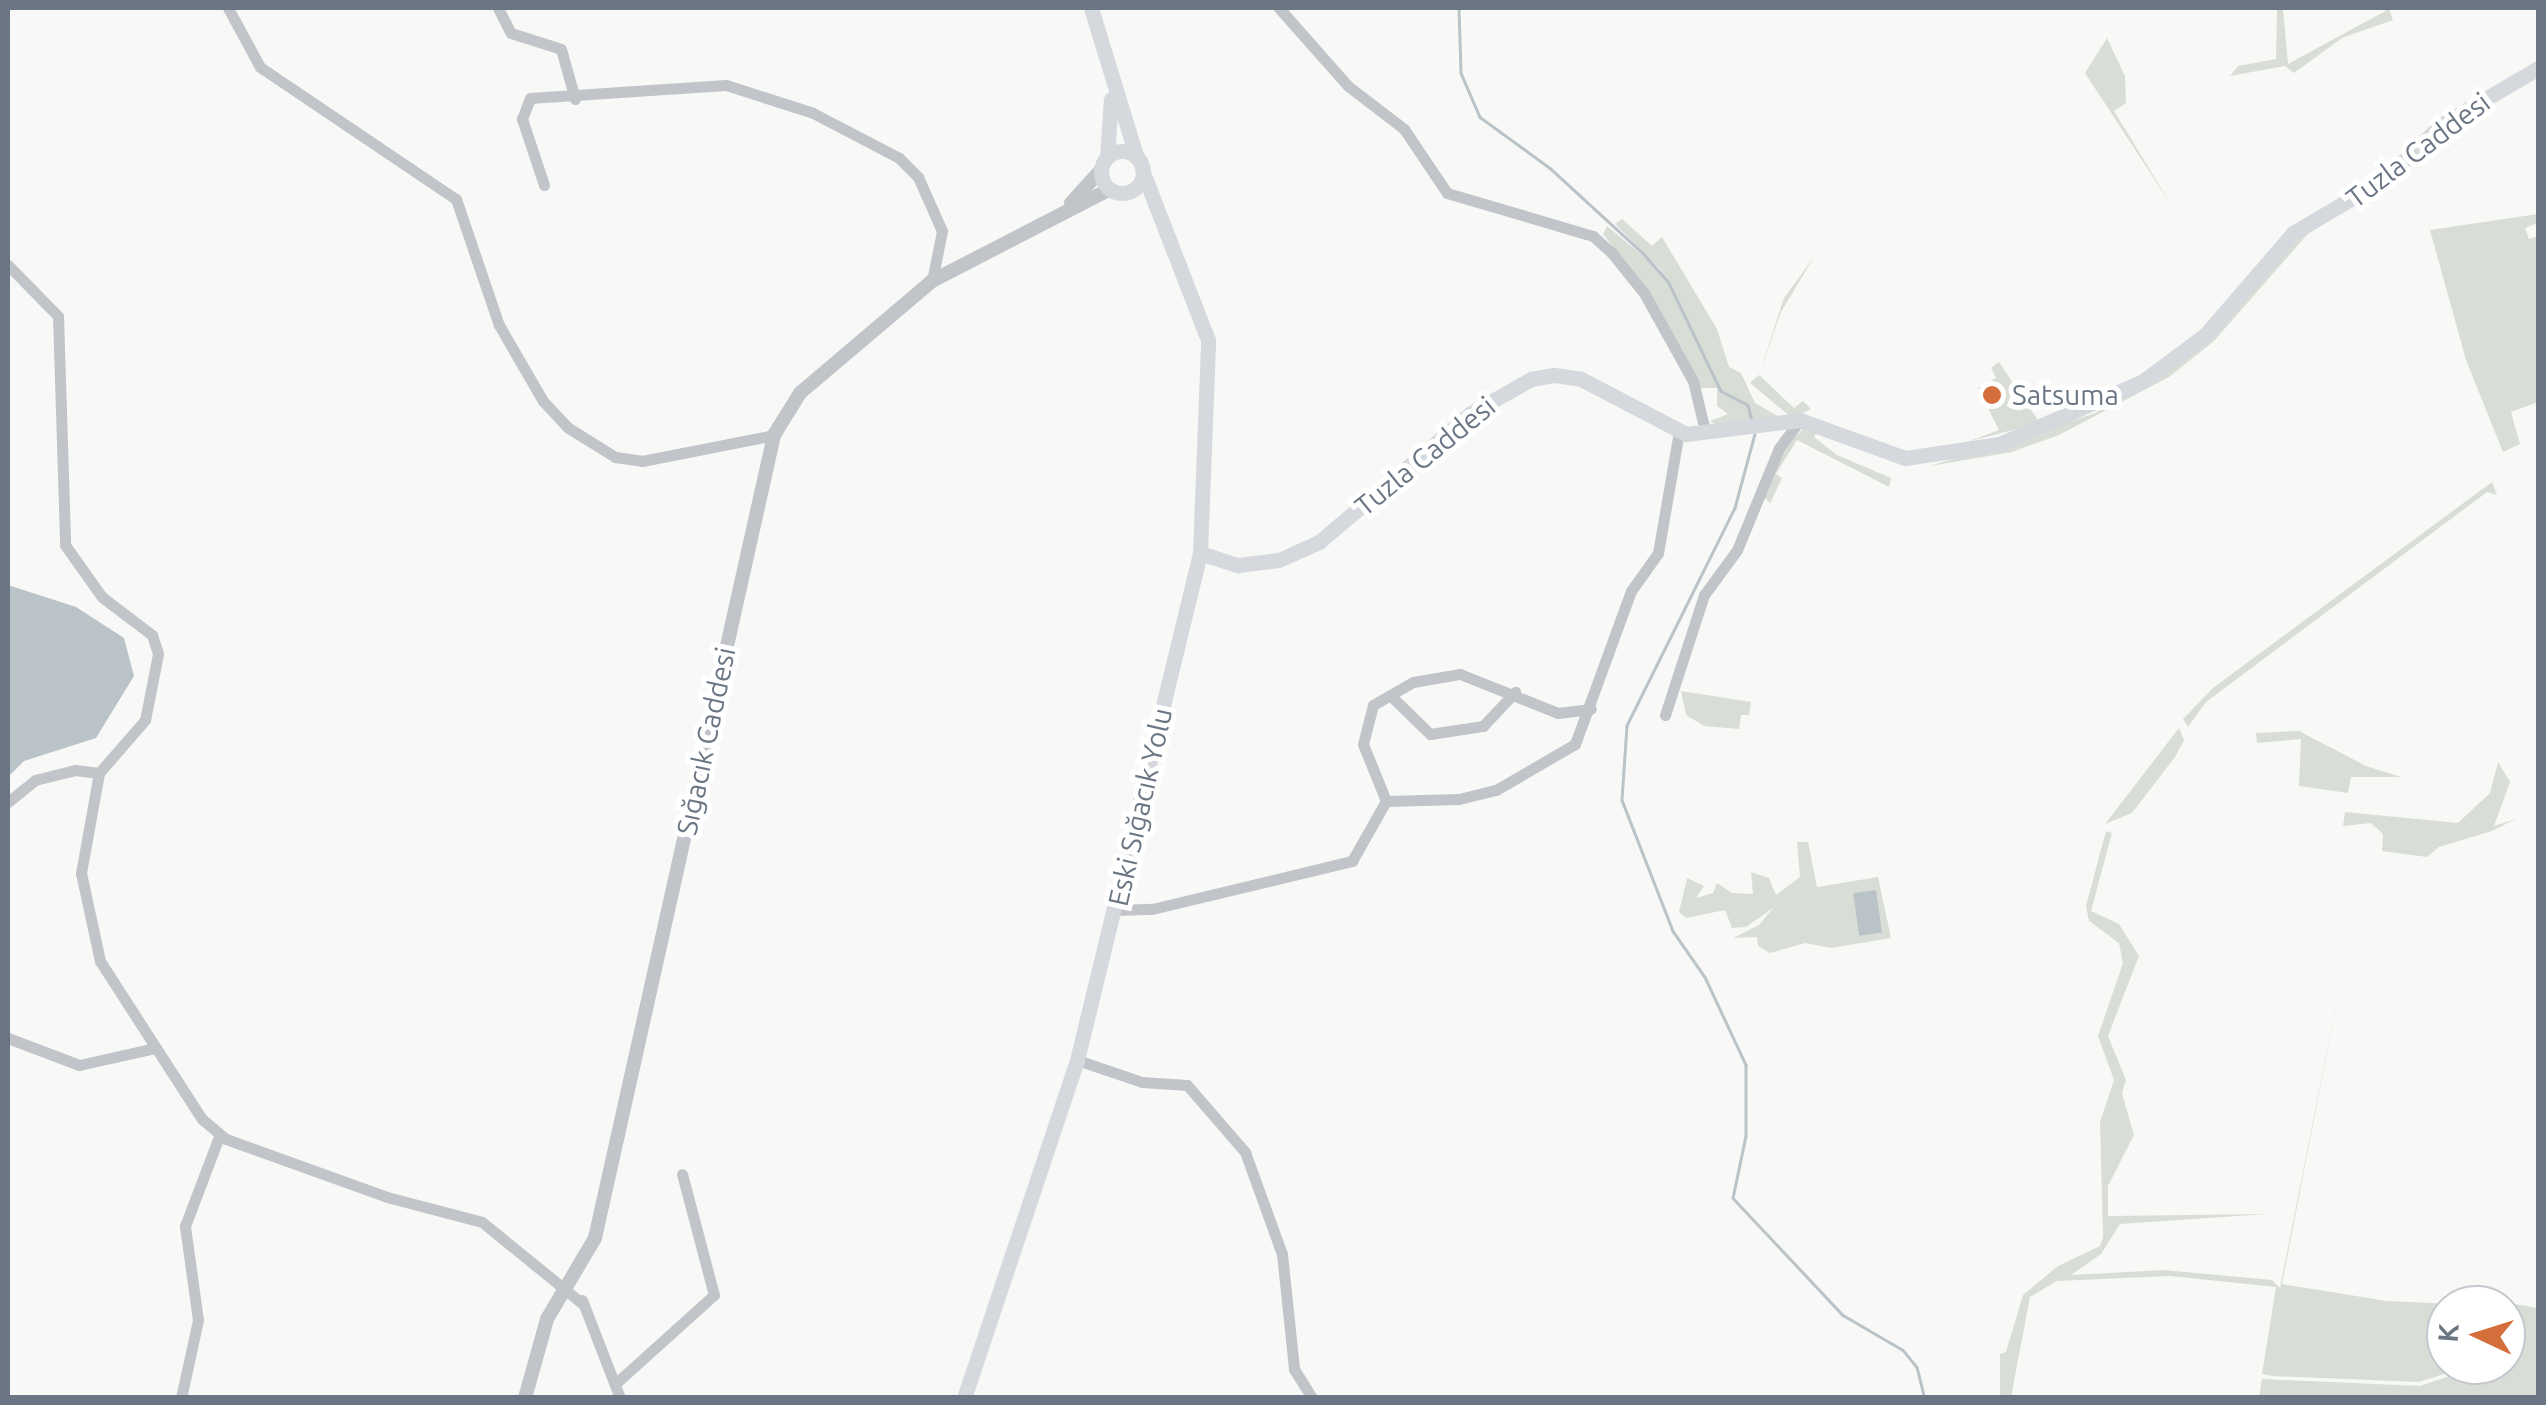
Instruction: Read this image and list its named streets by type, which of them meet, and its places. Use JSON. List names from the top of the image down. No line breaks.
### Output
{"streets":{"main road":["Tuzla Caddesi","Eski Sığacık Yolu"],"street":["Sığacık Caddesi"]},"crossings":[["Tuzla Caddesi","Eski Sığacık Yolu"]],"places":["Satsuma"],"north":"left"}
